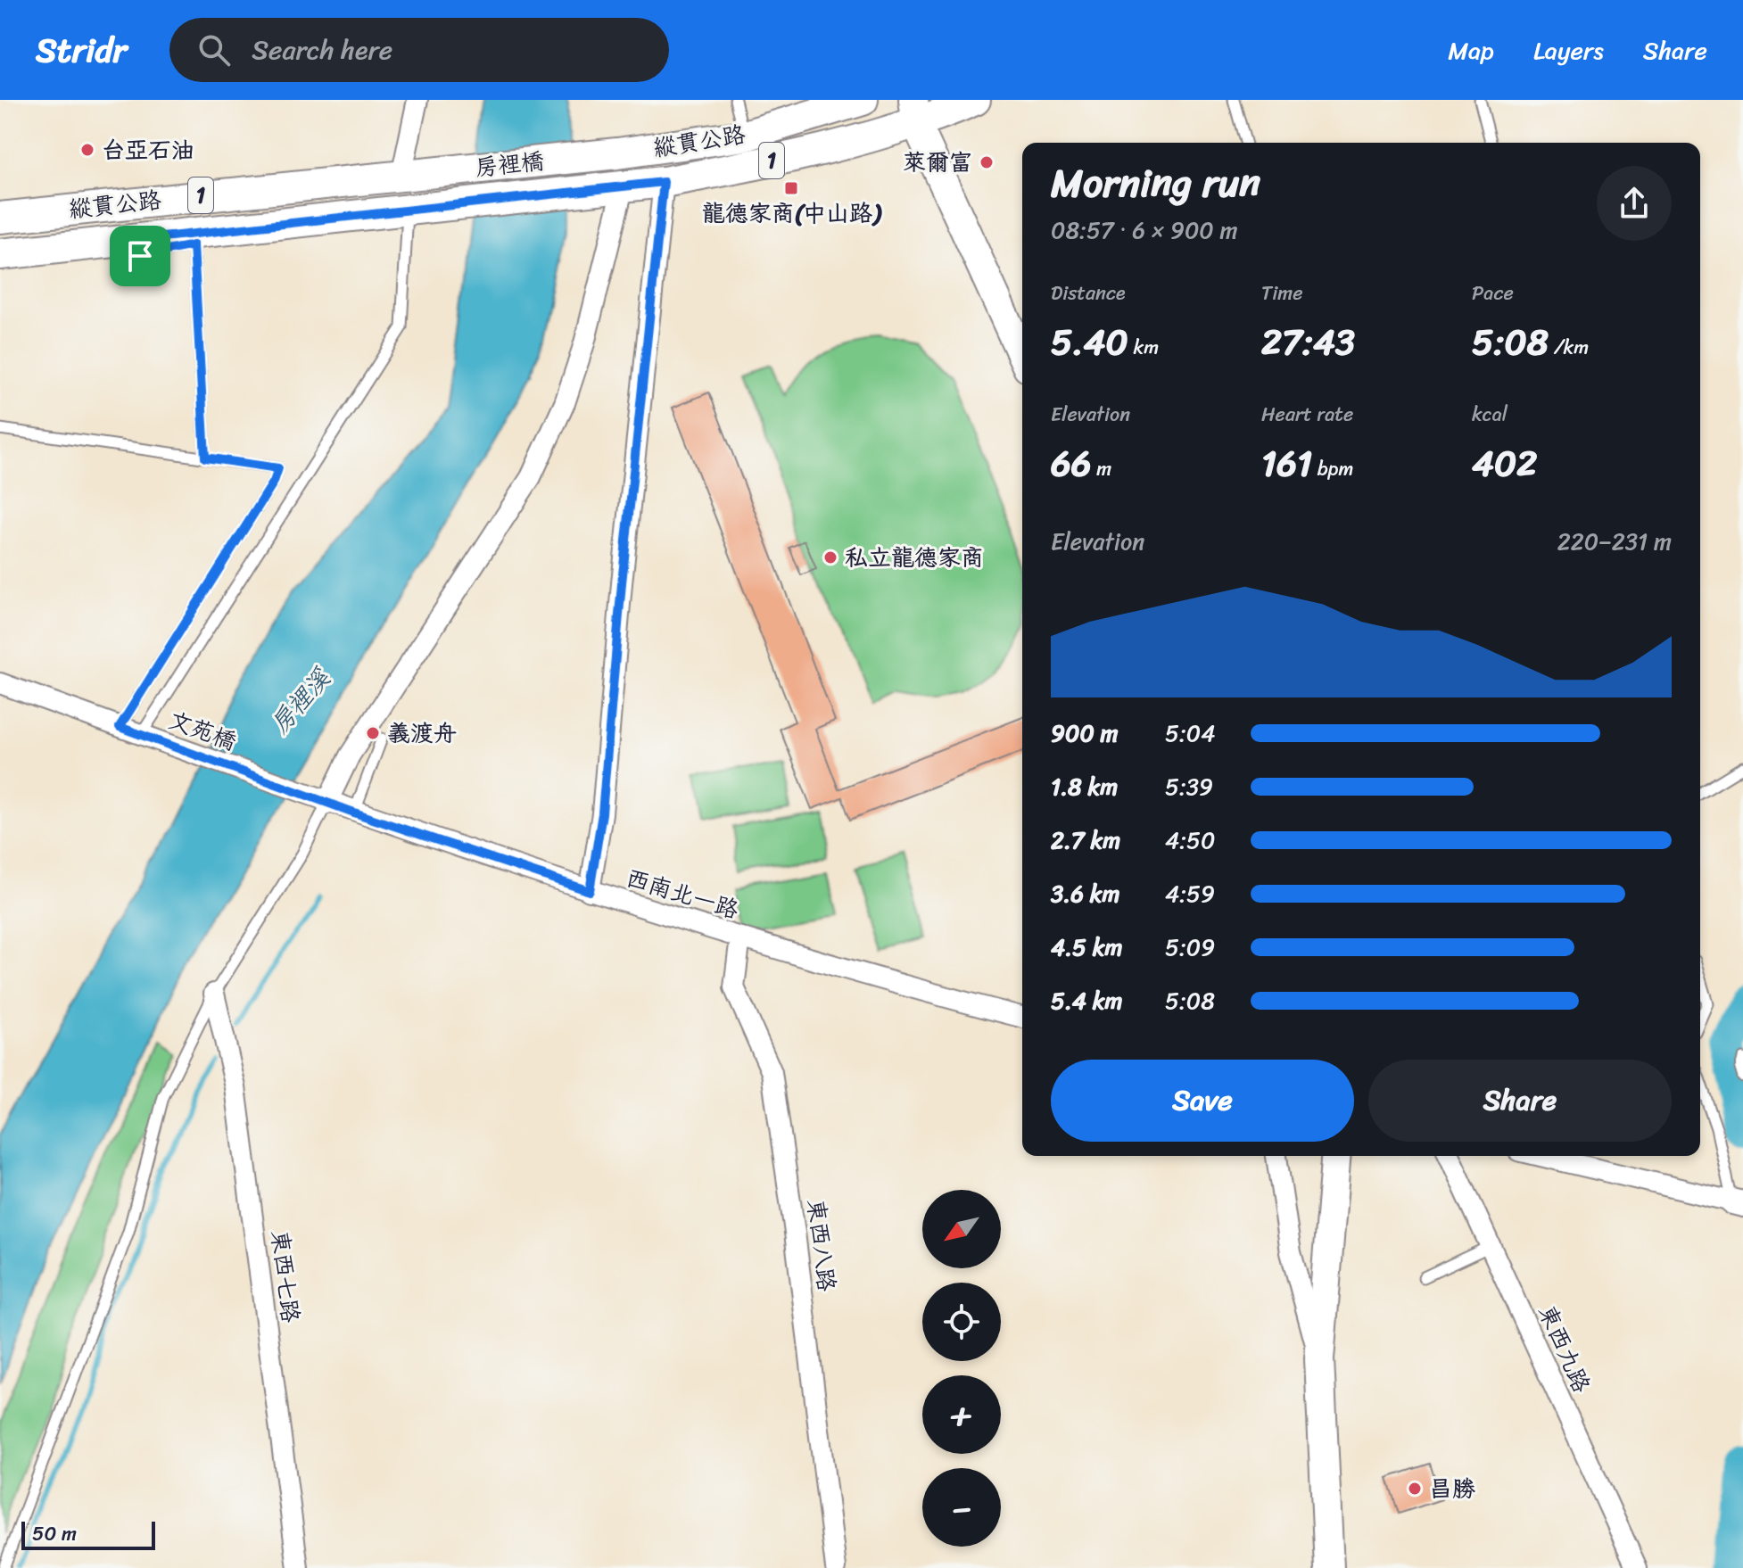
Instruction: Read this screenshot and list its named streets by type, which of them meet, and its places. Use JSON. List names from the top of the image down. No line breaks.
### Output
{"streets":{"main road":["縱貫公路","1","房裡橋"],"street":["文苑橋","西南北一路","東西八路","東西七路","東西九路"]},"crossings":[["縱貫公路","房裡橋"],["文苑橋","西南北一路"],["西南北一路","東西八路"]],"water":["房裡溪"],"places":{"other":["台亞石油","萊爾富","私立龍德家商","義渡舟","昌勝"],"transit":["龍德家商(中山路)"]},"scale_bar":"50 m","north":"bottom left","page":{"header":"Stridr","search":"Search here","nav":["Map","Layers","Share"],"heading":["Morning run","08:57 · 6 × 900 m"],"stats":[["Distance","5.40 km"],["Time","27:43"],["Pace","5:08 /km"],["Elevation","66 m"],["Heart rate","161 bpm"],["kcal","402"]],"chart":["Elevation","220–231 m"],"list":[{"name":"900 m","note":"5:04"},{"name":"1.8 km","note":"5:39"},{"name":"2.7 km","note":"4:50"},{"name":"3.6 km","note":"4:59"},{"name":"4.5 km","note":"5:09"},{"name":"5.4 km","note":"5:08"}],"buttons":["Save","Share"],"map_buttons":["+","−"],"scale":"50 m"}}
